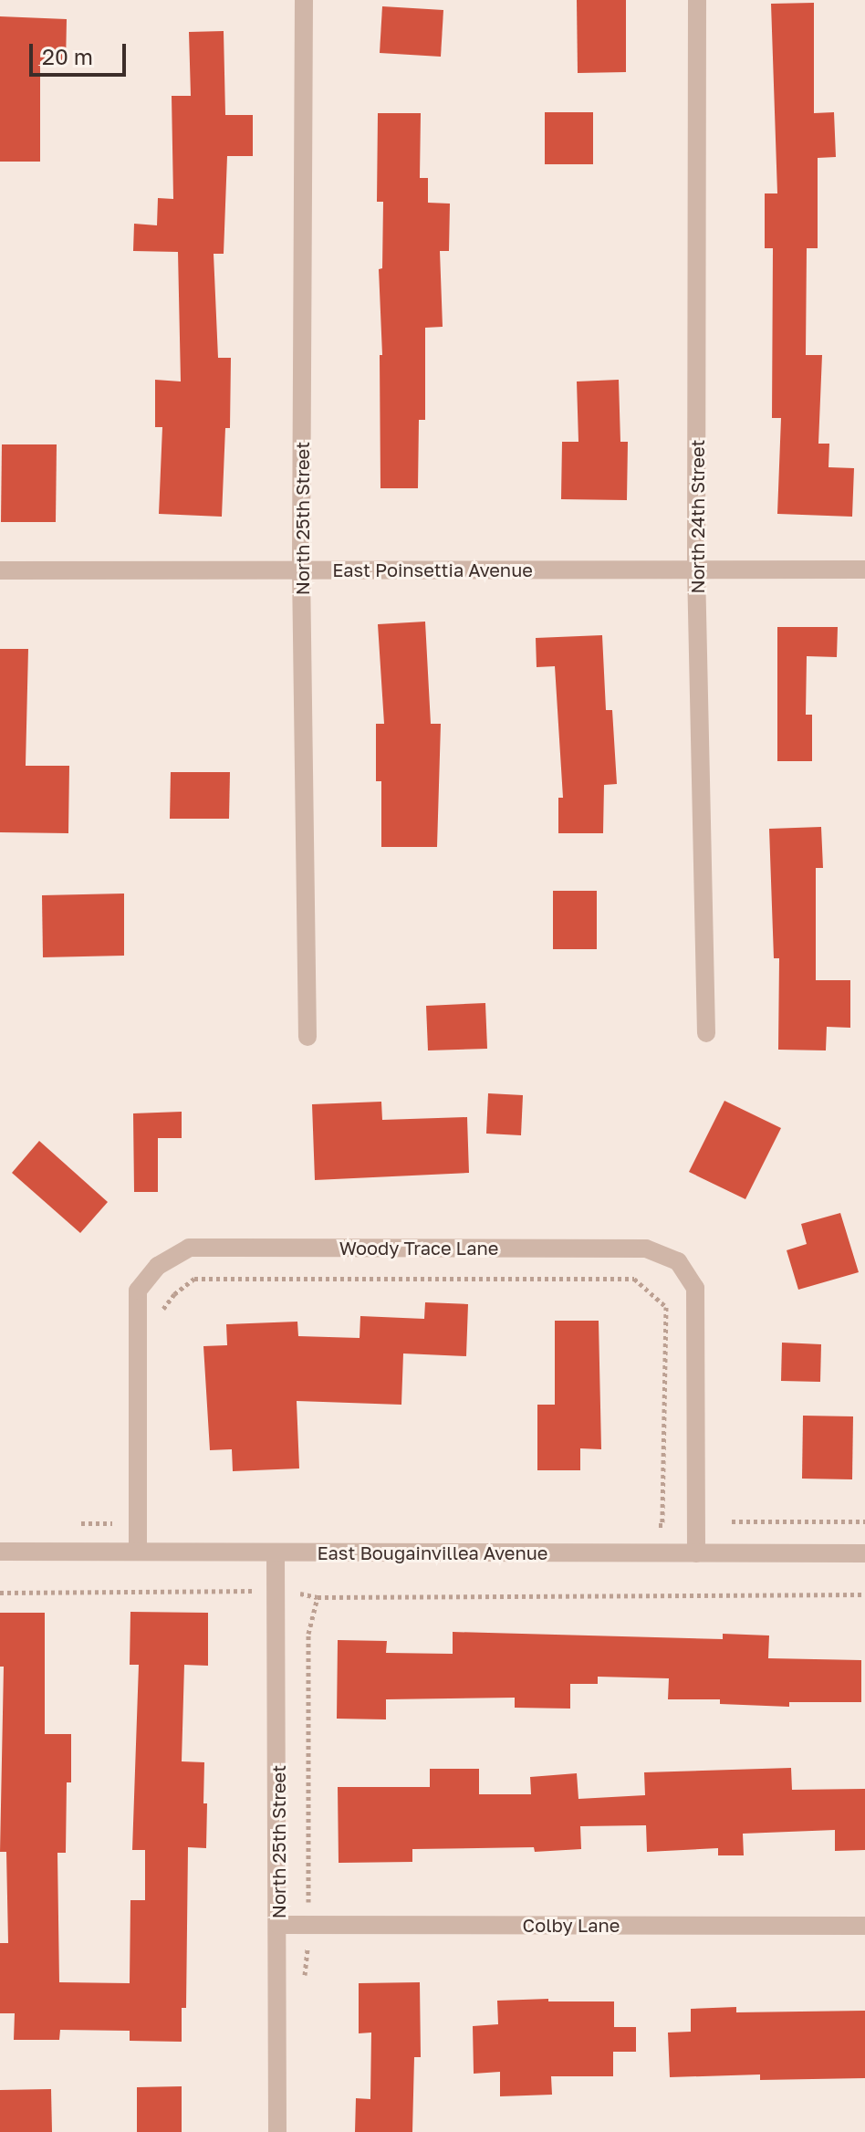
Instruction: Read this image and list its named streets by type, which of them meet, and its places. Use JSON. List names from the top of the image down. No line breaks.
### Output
{"streets":{"street":["North 24th Street","North 25th Street","East Poinsettia Avenue","Woody Trace Lane","East Bougainvillea Avenue","Colby Lane"]},"crossings":[["North 24th Street","East Poinsettia Avenue"],["North 25th Street","East Poinsettia Avenue"],["North 25th Street","East Bougainvillea Avenue"],["North 25th Street","Colby Lane"],["Woody Trace Lane","East Bougainvillea Avenue"]],"scale_bar":"20 m"}
